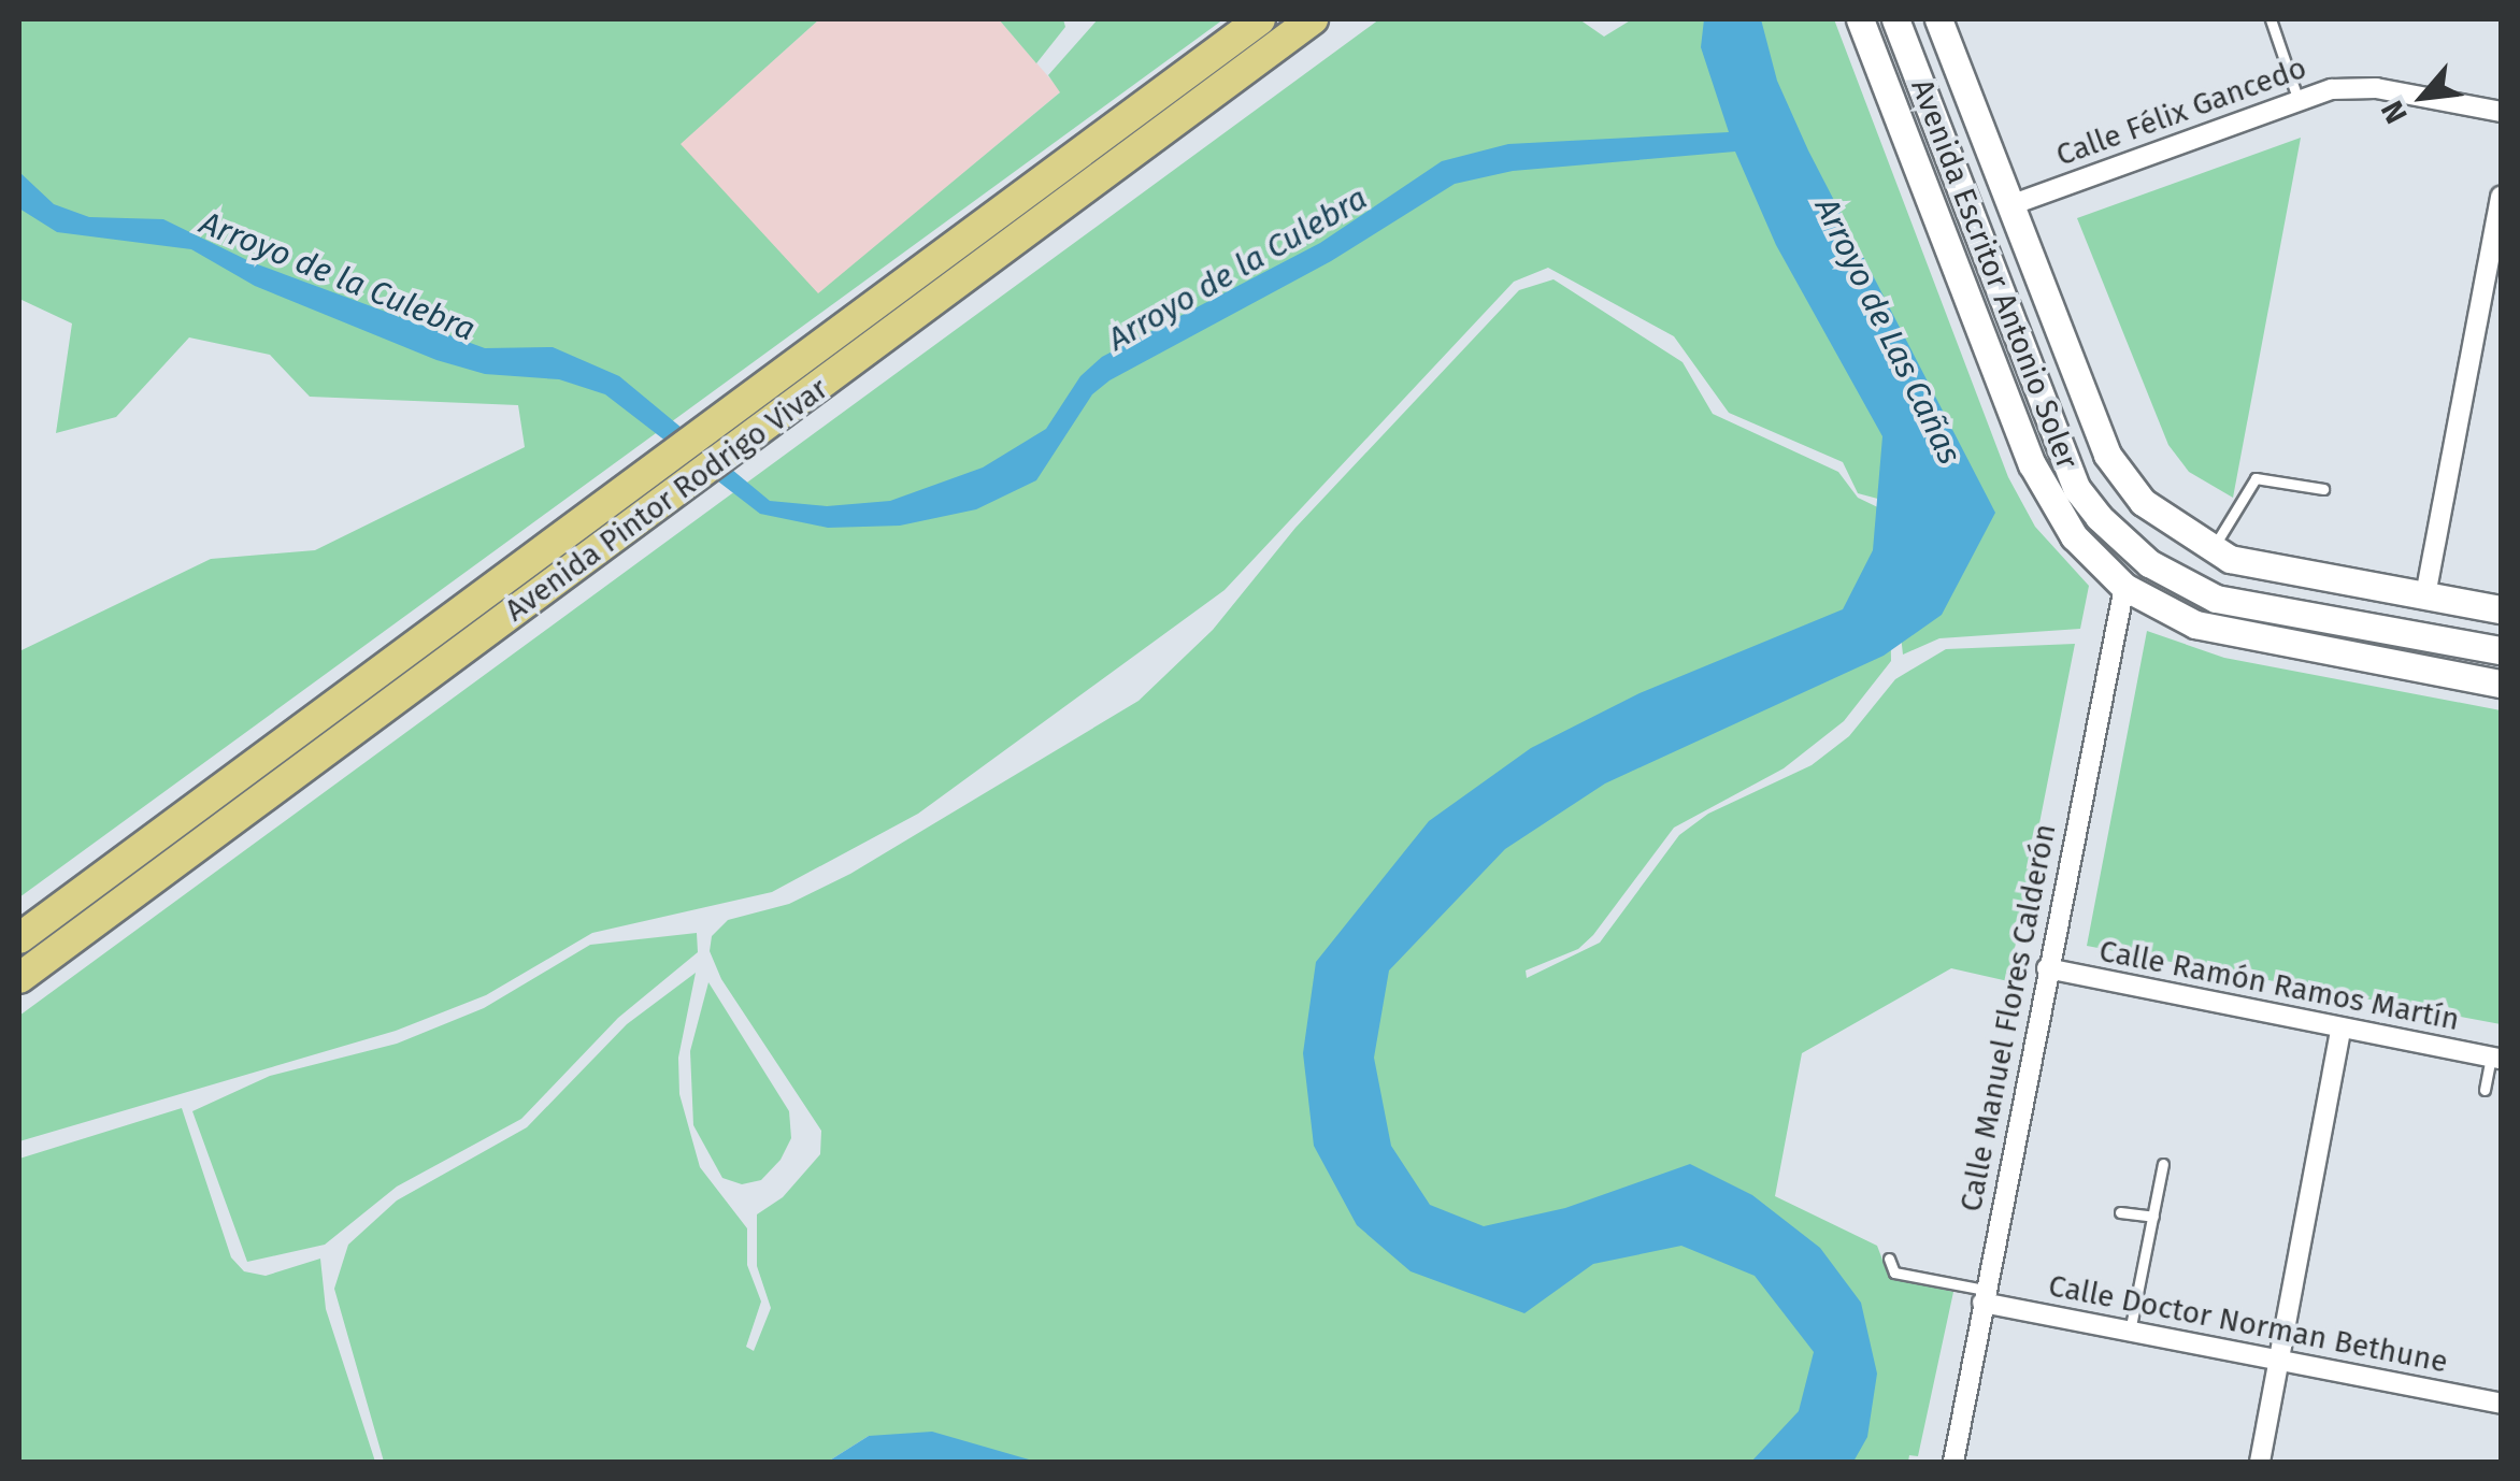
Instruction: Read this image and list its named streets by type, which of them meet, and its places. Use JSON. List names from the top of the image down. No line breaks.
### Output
{"streets":{"main road":["Avenida Pintor Rodrigo Vivar"],"street":["Calle Félix Gancedo","Avenida Escritor Antonio Soler","Calle Ramón Ramos Martín","Calle Manuel Flores Calderón","Calle Doctor Norman Bethune"]},"crossings":[["Calle Félix Gancedo","Avenida Escritor Antonio Soler"],["Avenida Escritor Antonio Soler","Calle Manuel Flores Calderón"],["Calle Ramón Ramos Martín","Calle Manuel Flores Calderón"],["Calle Manuel Flores Calderón","Calle Doctor Norman Bethune"]],"water":["Arroyo de la Culebra","Arroyo de Las Cañas"],"north":"bottom left"}
